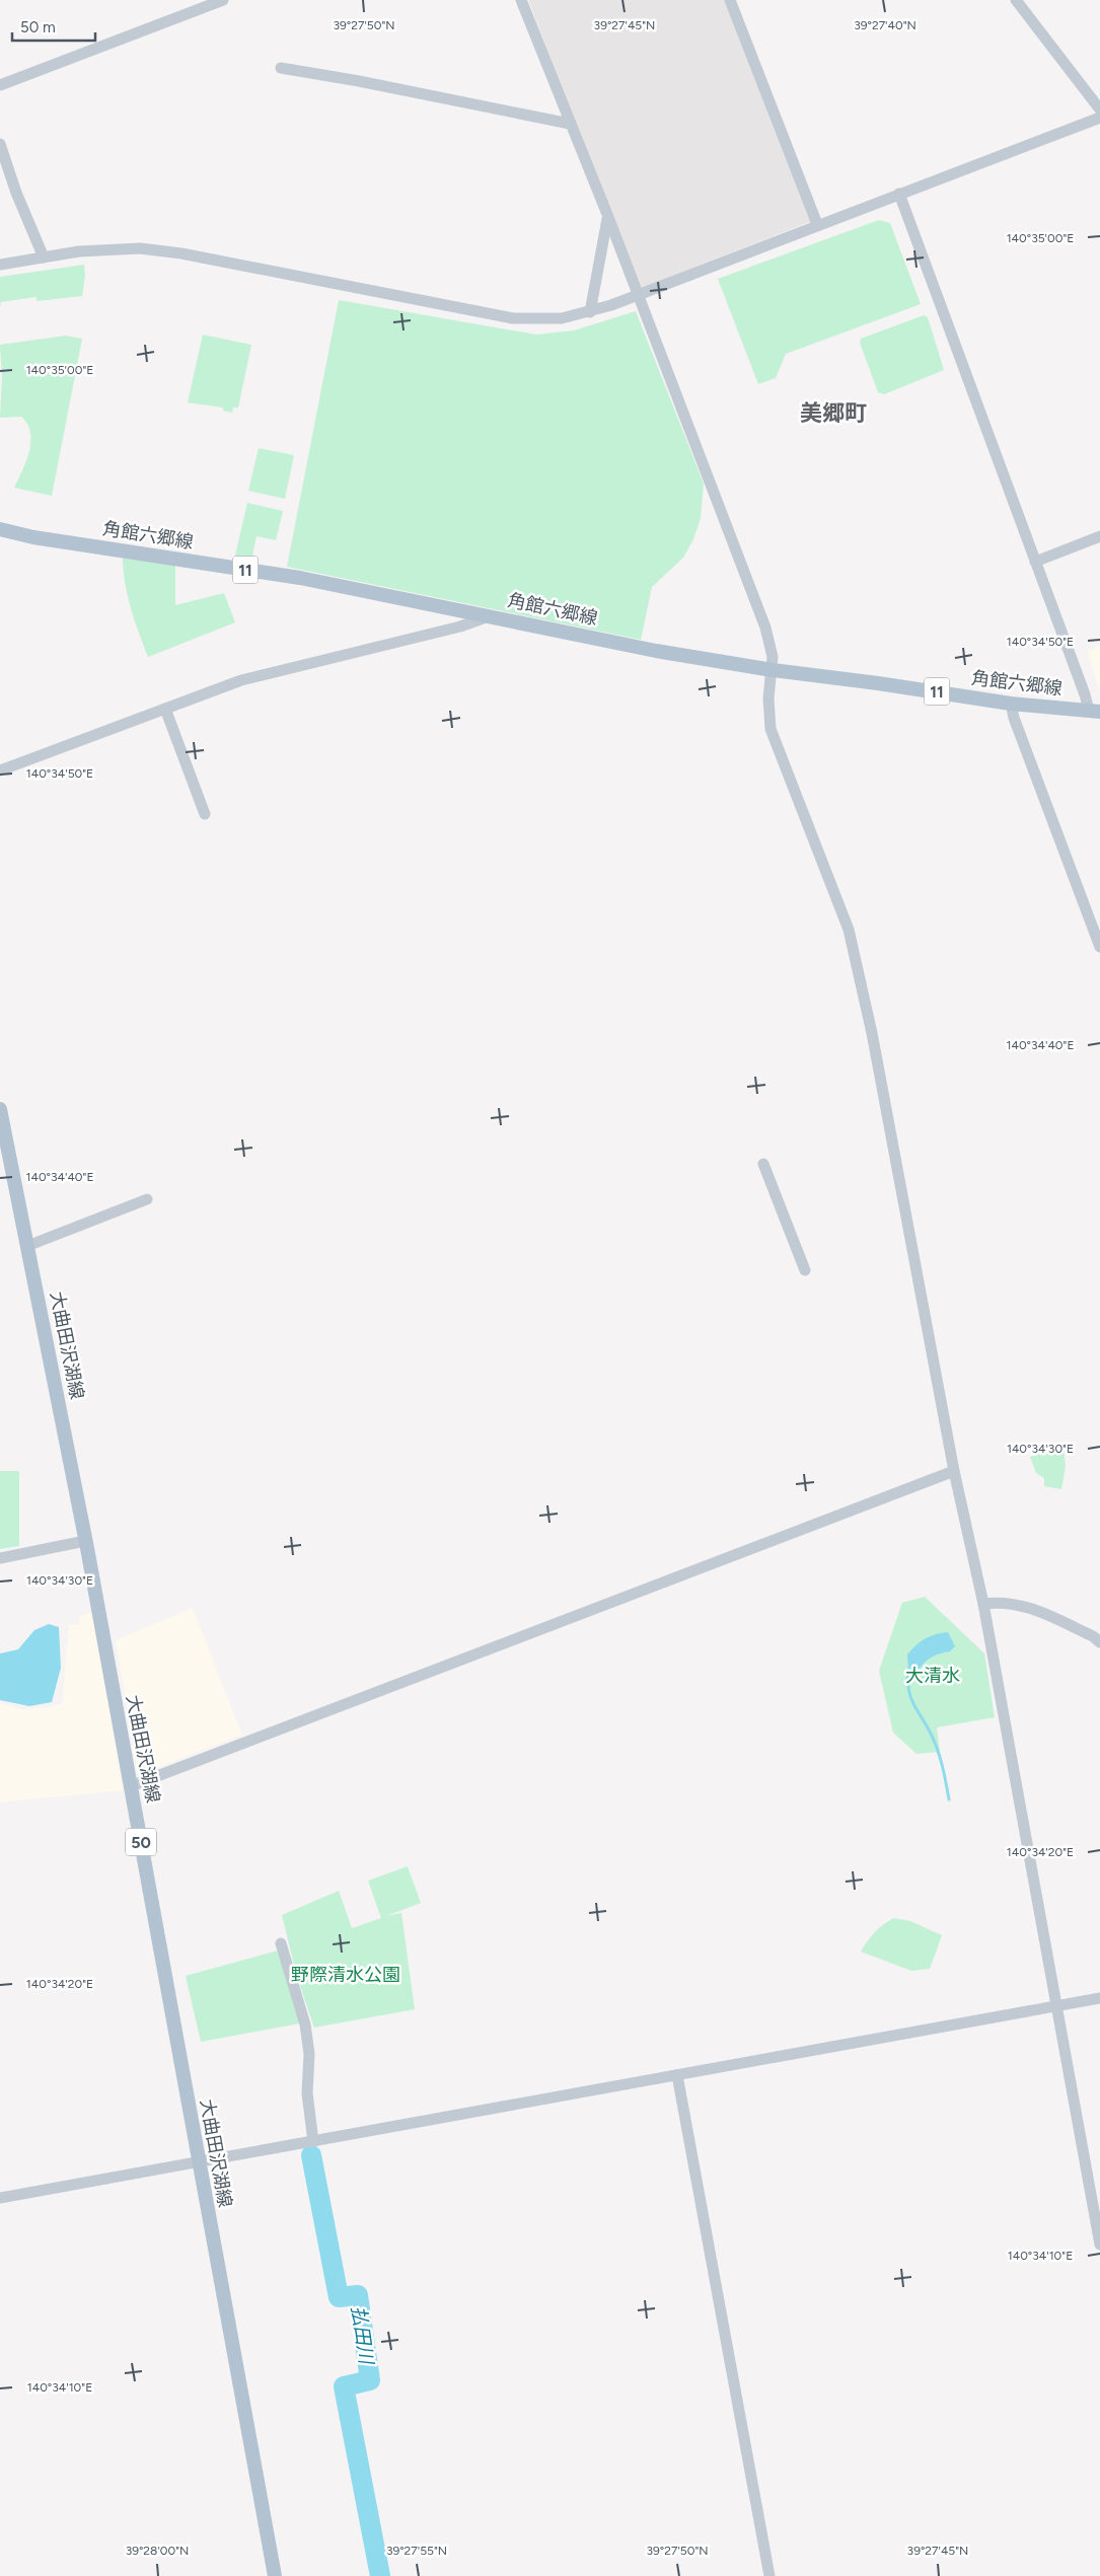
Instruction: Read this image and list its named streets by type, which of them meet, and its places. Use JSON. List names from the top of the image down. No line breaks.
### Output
{"streets":{"main road":["角館六郷線","11","大曲田沢湖線","50"]},"districts":["美郷町"],"water":["払田川"],"parks":["大清水","野際清水公園"],"scale_bar":"50 m","coordinates":["39°27'50\"N","39°27'45\"N","39°27'40\"N","140°35'00\"E","140°34'50\"E","140°34'40\"E","140°34'30\"E","140°34'20\"E","140°34'10\"E","39°28'00\"N","39°27'55\"N"]}
